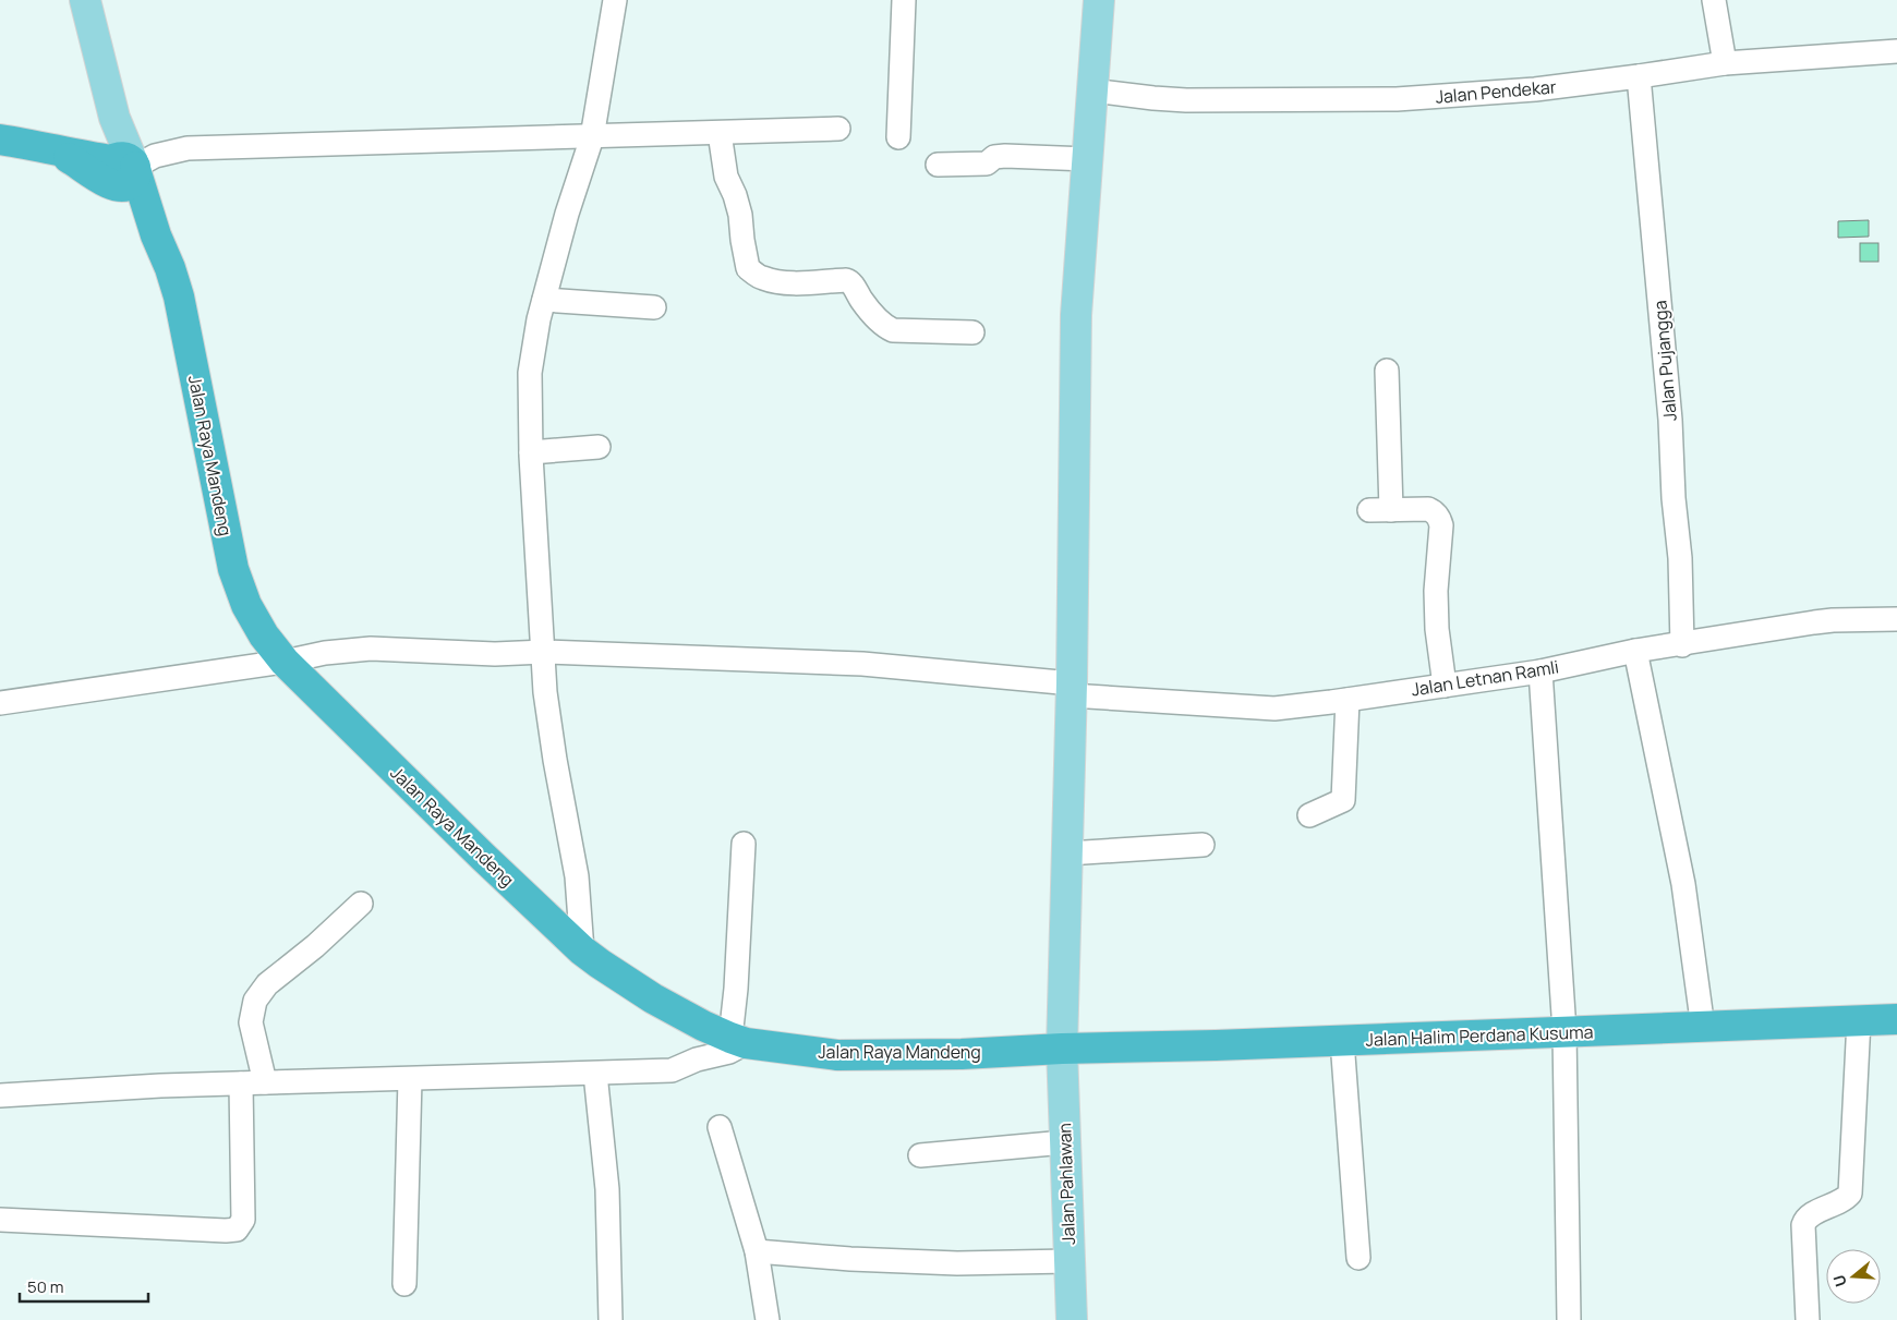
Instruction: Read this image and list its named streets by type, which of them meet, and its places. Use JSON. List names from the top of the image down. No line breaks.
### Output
{"streets":{"highway":["Jalan Raya Mandeng","Jalan Halim Perdana Kusuma"],"main road":["Jalan Pahlawan"],"street":["Jalan Pendekar","Jalan Pujangga","Jalan Letnan Ramli"]},"crossings":[["Jalan Pendekar","Jalan Pujangga"],["Jalan Pendekar","Jalan Pahlawan"],["Jalan Pujangga","Jalan Letnan Ramli"],["Jalan Raya Mandeng","Jalan Letnan Ramli"],["Jalan Raya Mandeng","Jalan Halim Perdana Kusuma"],["Jalan Raya Mandeng","Jalan Pahlawan"],["Jalan Letnan Ramli","Jalan Pahlawan"],["Jalan Halim Perdana Kusuma","Jalan Pahlawan"]],"scale_bar":"50 m","north":"left"}
